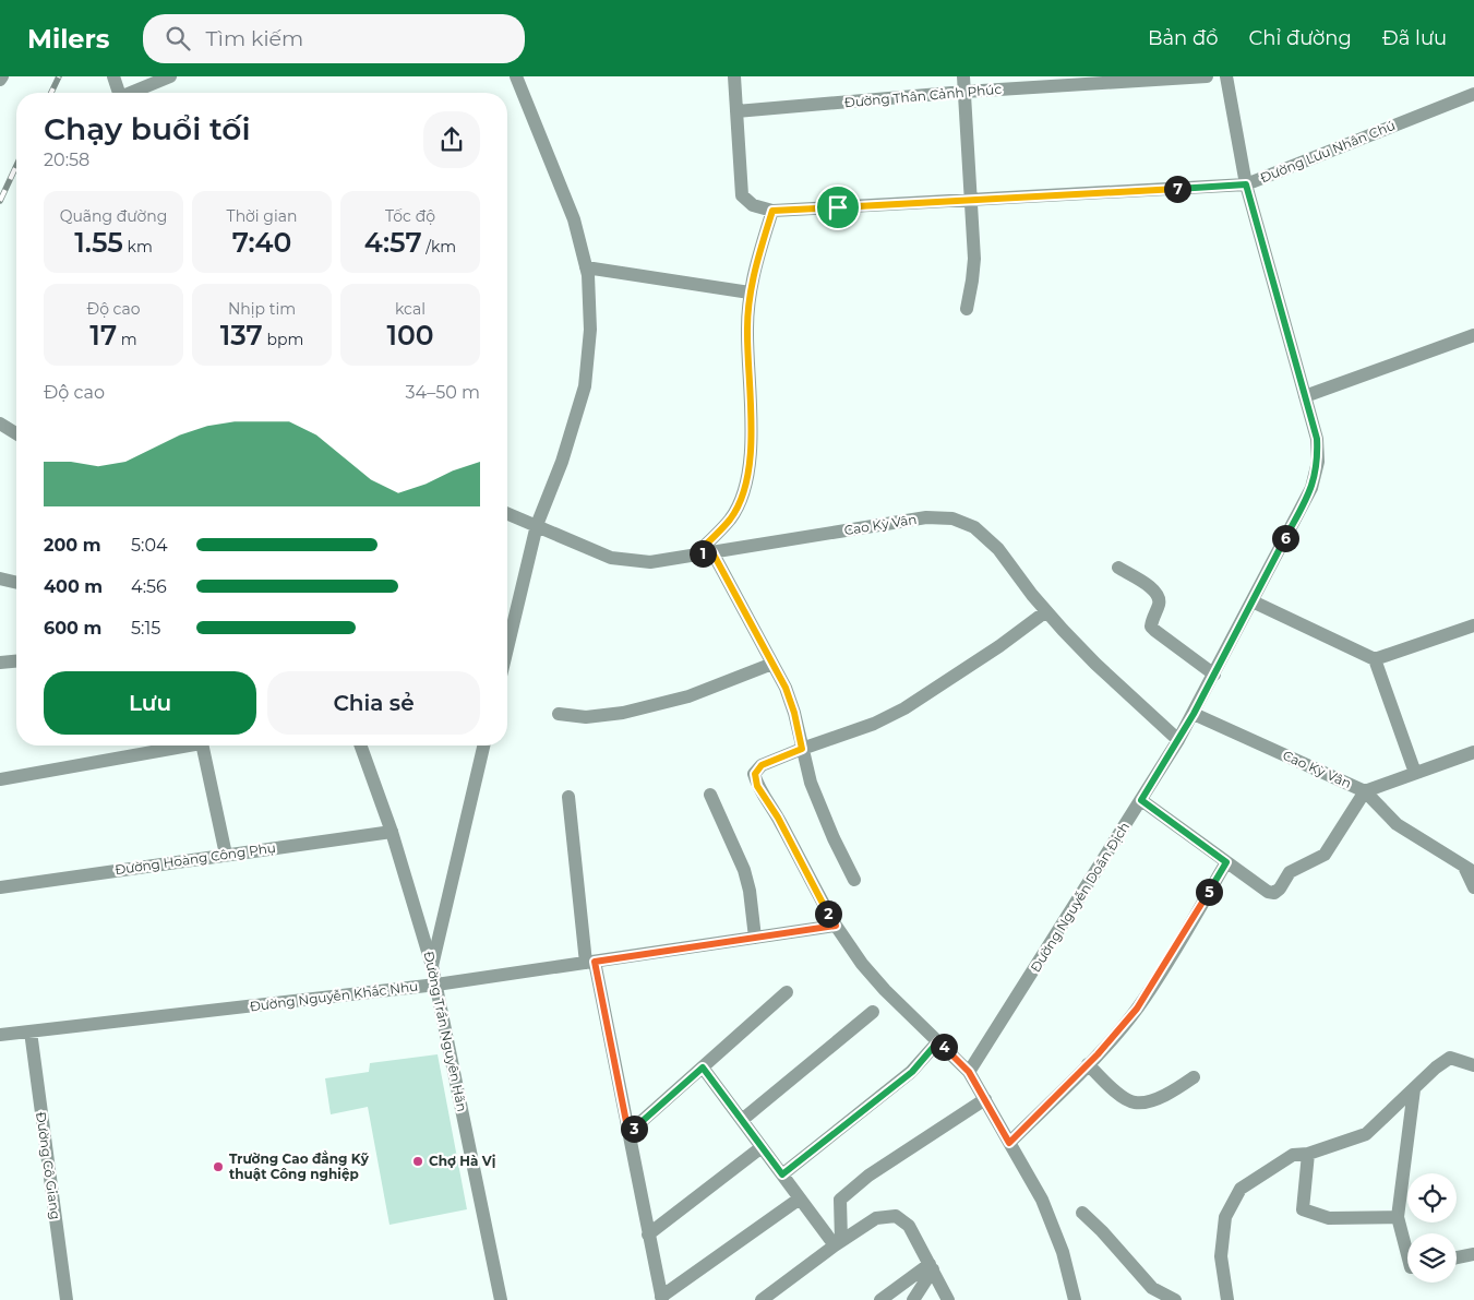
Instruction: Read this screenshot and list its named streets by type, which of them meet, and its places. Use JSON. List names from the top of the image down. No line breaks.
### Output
{"streets":{"street":["Đường Thân Cảnh Phúc","Đường Lưu Nhân Chú","Cao Kỳ Vân","Đường Hoàng Công Phụ","Đường Nguyễn Doãn Địch","Đường Nguyễn Khắc Nhu","Đường Trần Nguyên Hãn","Đường Cô Giang"]},"crossings":[["Đường Thân Cảnh Phúc","Đường Lưu Nhân Chú"],["Đường Lưu Nhân Chú","Đường Nguyễn Doãn Địch"],["Cao Kỳ Vân","Đường Nguyễn Doãn Địch"],["Đường Hoàng Công Phụ","Đường Trần Nguyên Hãn"],["Đường Nguyễn Khắc Nhu","Đường Trần Nguyên Hãn"],["Đường Nguyễn Khắc Nhu","Đường Cô Giang"]],"places":["Chợ Hà Vị","Trường Cao đẳng Kỹ thuật Công nghiệp"],"page":{"header":"Milers","search":"Tìm kiếm","nav":["Bản đồ","Chỉ đường","Đã lưu"],"heading":["Chạy buổi tối","20:58"],"pins":["7","6","1","5","2","4","3"],"stats":[["Quãng đường","1.55 km"],["Thời gian","7:40"],["Tốc độ","4:57 /km"],["Độ cao","17 m"],["Nhịp tim","137 bpm"],["kcal","100"]],"chart":["Độ cao","34–50 m"],"list":[{"name":"200 m","note":"5:04"},{"name":"400 m","note":"4:56"},{"name":"600 m","note":"5:15"}],"buttons":["Lưu","Chia sẻ"]}}
